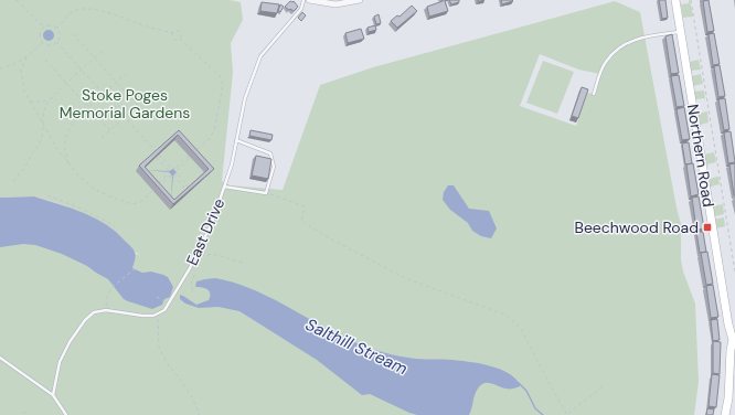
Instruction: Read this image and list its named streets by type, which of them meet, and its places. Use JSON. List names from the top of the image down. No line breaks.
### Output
{"streets":{"street":["Northern Road"],"lane":["East Drive"]},"water":["Salthill Stream"],"parks":["Stoke Poges Memorial Gardens"],"places":{"transit":["Beechwood Road"]}}
